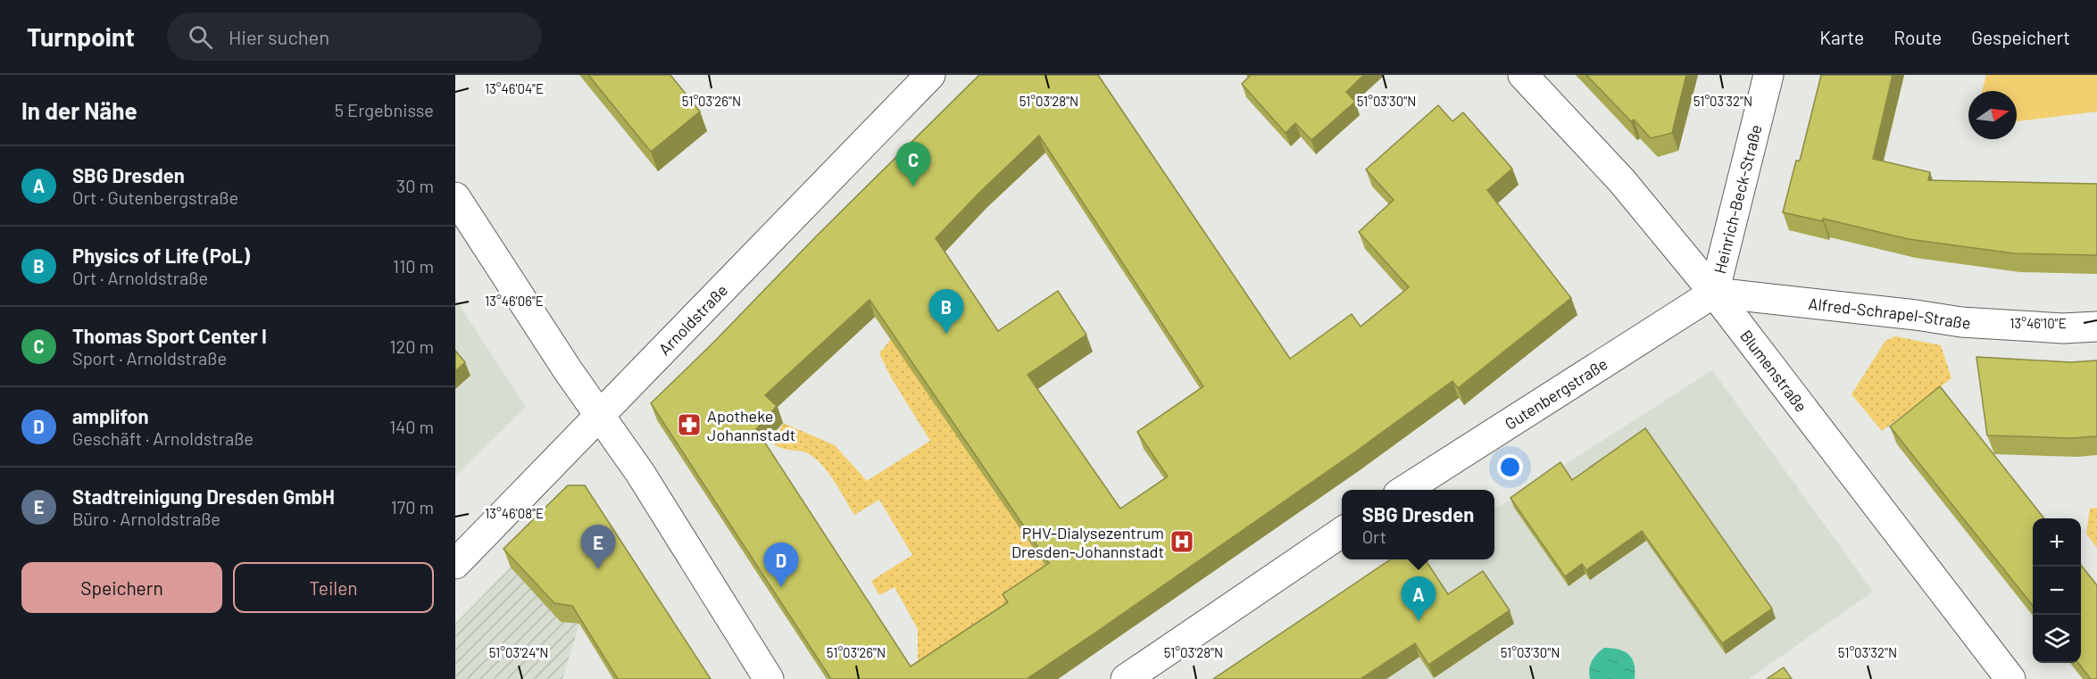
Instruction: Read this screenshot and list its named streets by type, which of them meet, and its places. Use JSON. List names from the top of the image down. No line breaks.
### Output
{"streets":{"street":["Heinrich-Beck-Straße","Alfred-Schrapel-Straße","Arnoldstraße","Blumenstraße","Gutenbergstraße"]},"crossings":[["Heinrich-Beck-Straße","Alfred-Schrapel-Straße"],["Heinrich-Beck-Straße","Blumenstraße"],["Heinrich-Beck-Straße","Gutenbergstraße"],["Alfred-Schrapel-Straße","Blumenstraße"],["Alfred-Schrapel-Straße","Gutenbergstraße"],["Blumenstraße","Gutenbergstraße"]],"places":{"pharmacy":["Apotheke Johannstadt"],"hospital":["PHV-Dialysezentrum Dresden-Johannstadt"]},"north":"right","page":{"header":"Turnpoint","search":"Hier suchen","nav":["Karte","Route","Gespeichert"],"heading":["In der Nähe","5 Ergebnisse"],"pins":["C","B","E","D","A"],"list":[{"mark":"A","name":"SBG Dresden","note":"Ort · Gutenbergstraße","value":"30 m"},{"mark":"B","name":"Physics of Life (PoL)","note":"Ort · Arnoldstraße","value":"110 m"},{"mark":"C","name":"Thomas Sport Center I","note":"Sport · Arnoldstraße","value":"120 m"},{"mark":"D","name":"amplifon","note":"Geschäft · Arnoldstraße","value":"140 m"},{"mark":"E","name":"Stadtreinigung Dresden GmbH","note":"Büro · Arnoldstraße","value":"170 m"}],"popup":["SBG Dresden","Ort"],"map_buttons":["+","−"],"buttons":["Speichern","Teilen"]},"coordinates":["13°46'04\"E","51°03'26\"N","51°03'28\"N","51°03'30\"N","51°03'32\"N","13°46'06\"E","13°46'10\"E","13°46'08\"E","51°03'24\"N"]}
